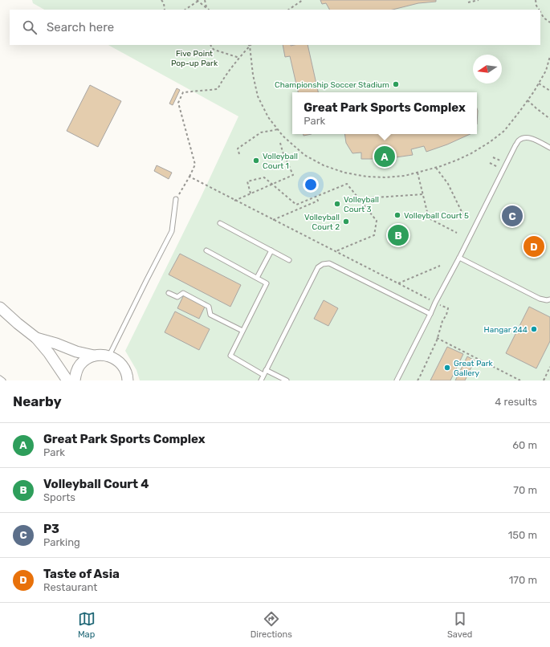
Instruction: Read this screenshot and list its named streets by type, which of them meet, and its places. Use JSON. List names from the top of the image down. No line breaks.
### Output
{"parks":["Five Point Pop-up Park"],"places":["Championship Soccer Stadium","Volleyball Court 1","Volleyball Court 3","Volleyball Court 5","Volleyball Court 2","Hangar 244","Great Park Gallery"],"north":"left","page":{"search":"Search here","popup":["Great Park Sports Complex","Park"],"pins":["A","C","B","D"],"heading":["Nearby","4 results"],"list":[{"mark":"A","name":"Great Park Sports Complex","note":"Park","value":"60 m"},{"mark":"B","name":"Volleyball Court 4","note":"Sports","value":"70 m"},{"mark":"C","name":"P3","note":"Parking","value":"150 m"},{"mark":"D","name":"Taste of Asia","note":"Restaurant","value":"170 m"}],"nav":["Map","Directions","Saved"]}}
